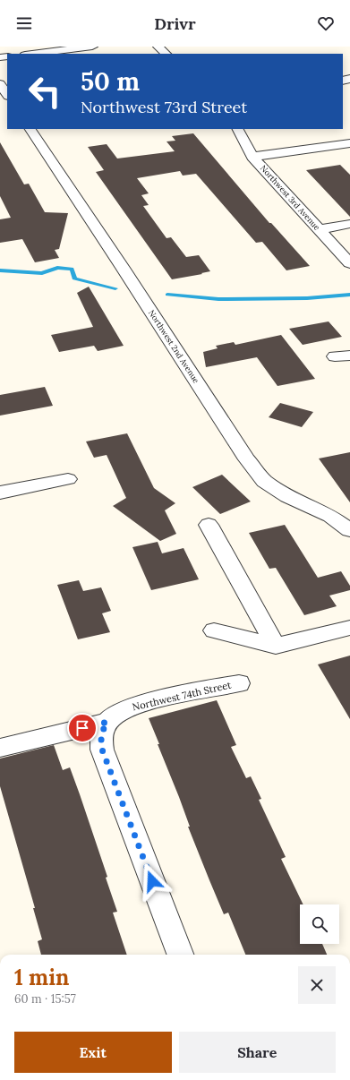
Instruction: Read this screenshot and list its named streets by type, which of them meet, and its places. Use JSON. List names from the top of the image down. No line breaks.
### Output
{"streets":{"street":["Northwest 3rd Avenue","Northwest 2nd Avenue","Northwest 74th Street"]},"page":{"header":"Drivr","turn":["50 m","Northwest 73rd Street"],"heading":["1 min","60 m · 15:57"],"buttons":["Exit","Share"]}}
